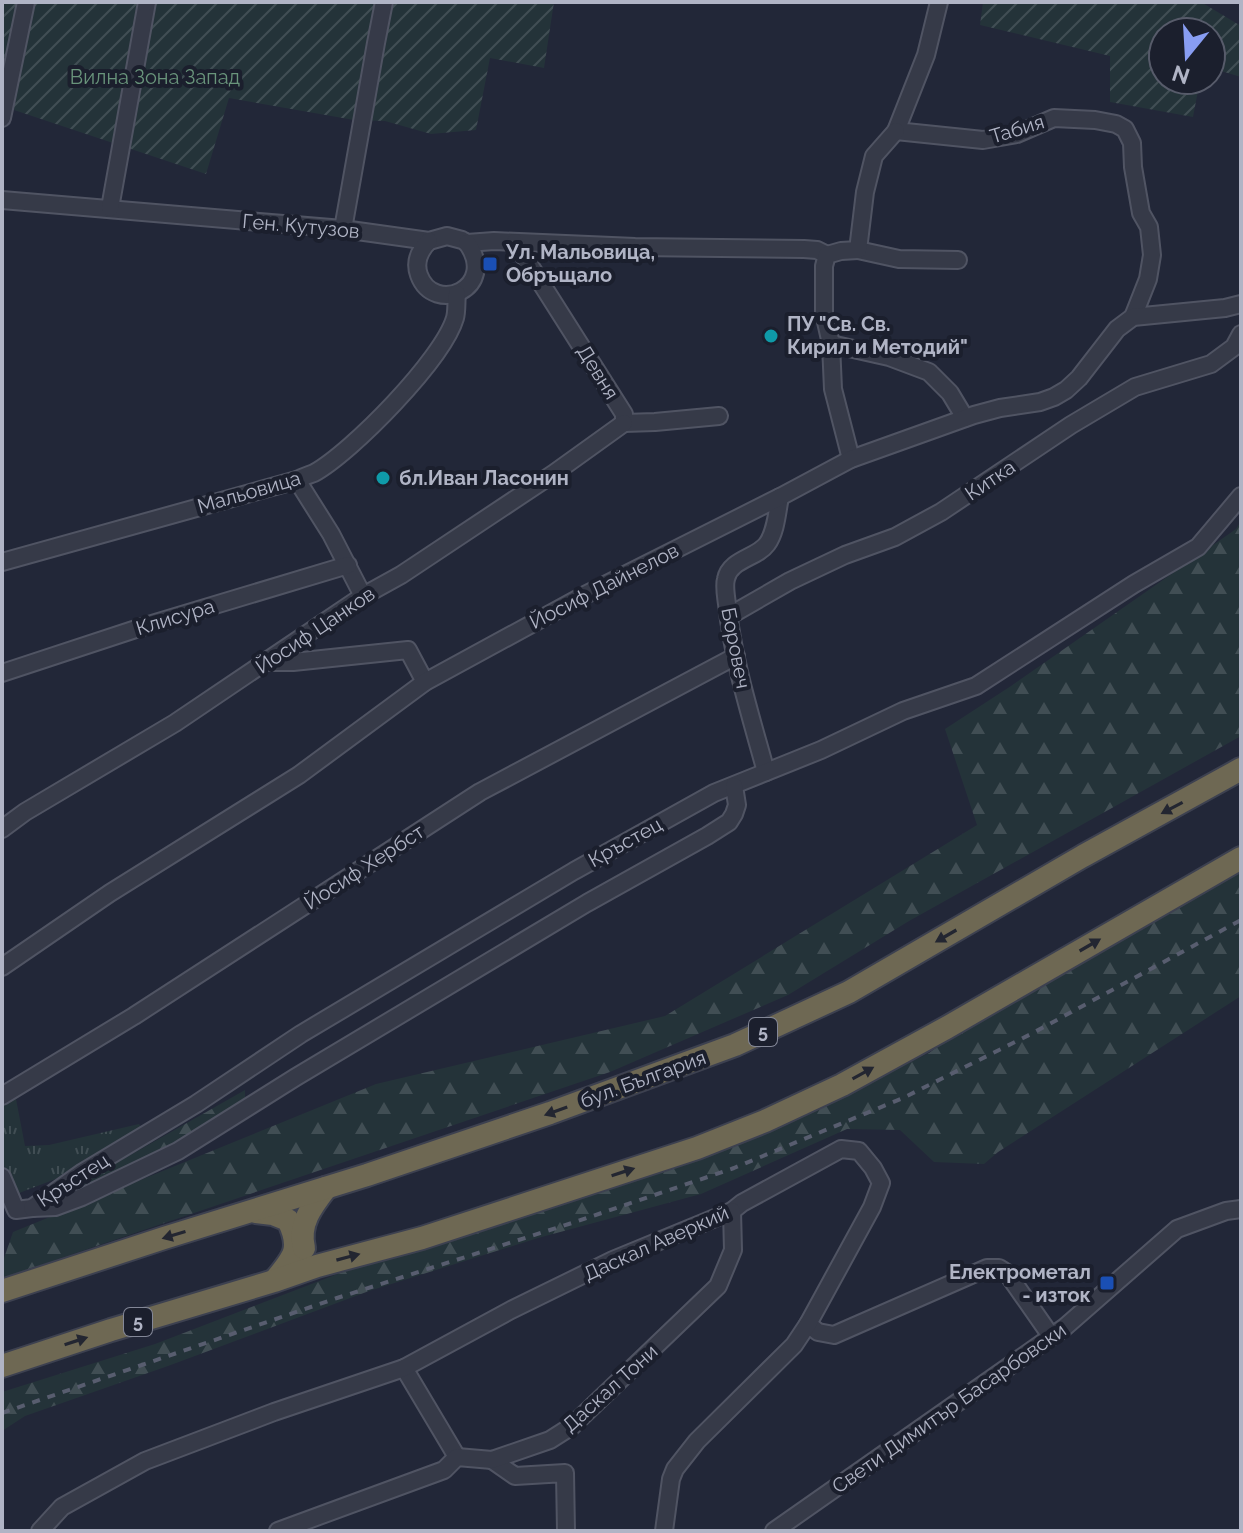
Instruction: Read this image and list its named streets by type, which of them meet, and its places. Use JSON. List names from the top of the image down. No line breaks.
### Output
{"streets":{"highway":["5","бул. България"],"street":["Табия","Ген. Кутузов","Девня","Китка","Мальовица","Йосиф Дайнелов","Клисура","Йосиф Цанков","Боровеч","Кръстец","Йосиф Хербст","Даскал Аверкий","Даскал Тони","Свети Димитър Басарбовски"]},"crossings":[["Табия","Йосиф Дайнелов"],["Ген. Кутузов","Девня"],["Ген. Кутузов","Мальовица"],["Девня","Йосиф Цанков"],["Китка","Боровеч"],["Йосиф Дайнелов","Боровеч"],["Боровеч","Кръстец"],["Боровеч","Йосиф Хербст"],["Даскал Аверкий","Даскал Тони"]],"parks":["Вилна Зона Запад"],"places":{"transit":["Ул. Мальовица, Обръщало","Електрометал - изток"],"other":["ПУ \"Св. Св. Кирил и Методий\"","бл.Иван Ласонин"]},"north":"bottom"}
